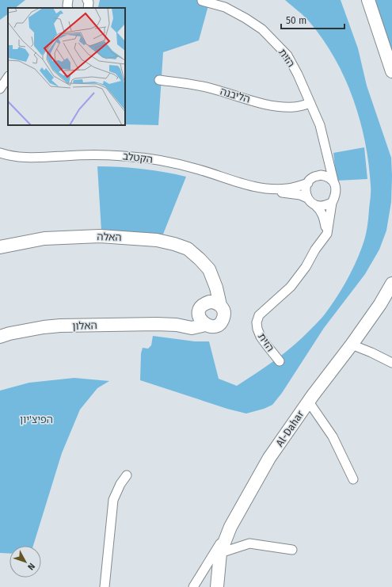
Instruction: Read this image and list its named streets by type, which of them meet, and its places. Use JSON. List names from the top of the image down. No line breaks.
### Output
{"streets":{"street":["הזית","הליבנה","הקטלב","האלה","האלון","Al-Dahar"]},"crossings":[["הזית","הליבנה"],["הזית","הקטלב"],["האלה","האלון"]],"parks":["הפיצ'יון"],"scale_bar":"50 m","north":"bottom right"}
